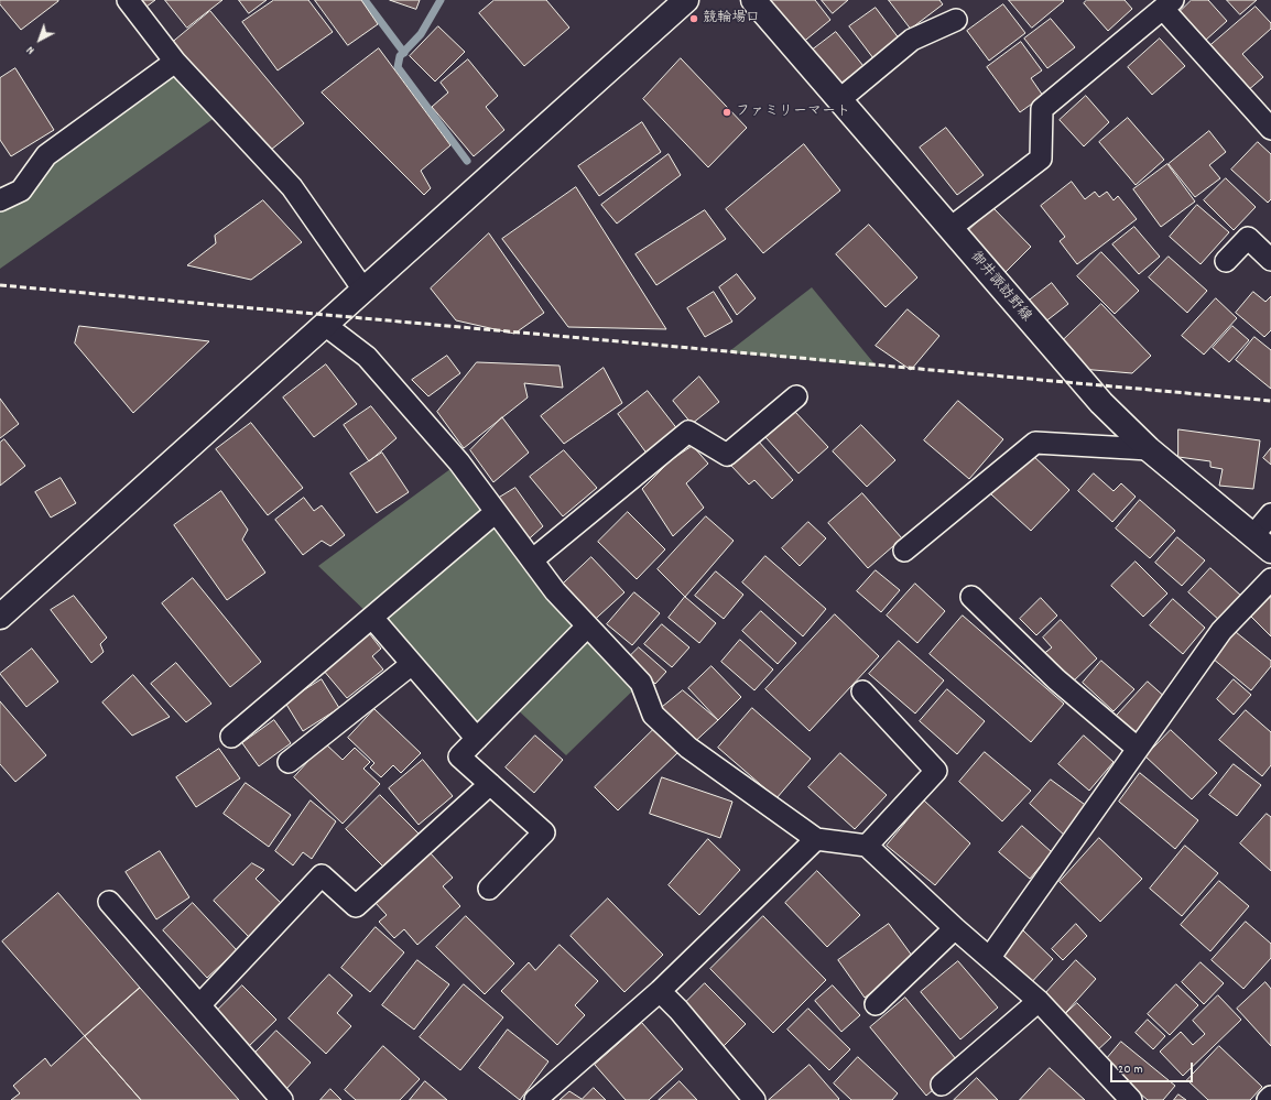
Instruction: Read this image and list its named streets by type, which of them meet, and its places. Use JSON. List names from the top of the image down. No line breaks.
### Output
{"streets":{"street":["御井諏訪野線"]},"places":["競輪場口","ファミリーマート"],"scale_bar":"20 m","north":"bottom left"}
